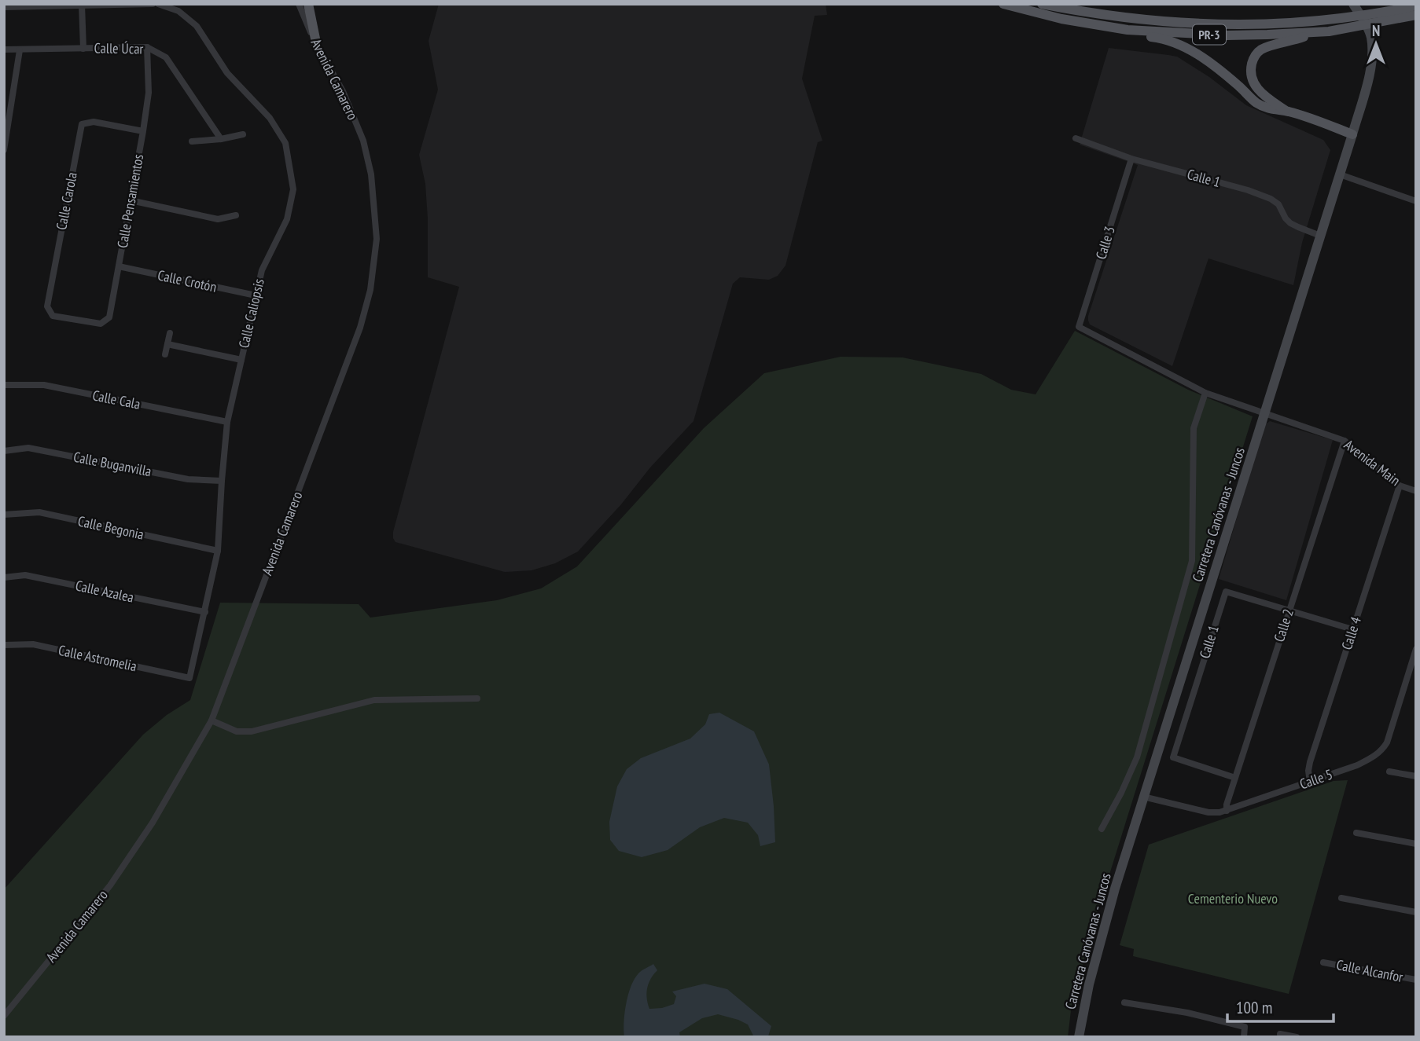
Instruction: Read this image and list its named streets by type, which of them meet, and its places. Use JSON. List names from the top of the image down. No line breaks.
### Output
{"streets":{"main road":["PR-3","Carretera Canóvanas - Juncos"],"street":["Calle Úcar","Avenida Camarero","Calle 1","Calle Carola","Calle Pensamientos","Calle 3","Calle Crotón","Calle Caliopsis","Calle Cala","Avenida Main","Calle Buganvilla","Calle Begonia","Calle Azalea","Calle 2","Calle 4","Calle Astromelia","Calle 5","Calle Alcanfor"]},"crossings":[["Calle Úcar","Calle Pensamientos"],["Calle 1","Calle 3"],["Calle 1","Carretera Canóvanas - Juncos"],["Calle 1","Calle 2"],["Calle 1","Calle 4"],["Calle Carola","Calle Pensamientos"],["Calle Pensamientos","Calle Crotón"],["Calle Crotón","Calle Caliopsis"],["Calle Caliopsis","Calle Cala"],["Calle Caliopsis","Calle Buganvilla"],["Calle Caliopsis","Calle Begonia"],["Calle Caliopsis","Calle Azalea"],["Calle Caliopsis","Calle Astromelia"],["Avenida Main","Carretera Canóvanas - Juncos"],["Avenida Main","Calle 2"],["Avenida Main","Calle 4"],["Carretera Canóvanas - Juncos","Calle 5"],["Calle 2","Calle 5"],["Calle 4","Calle 5"]],"parks":["Cementerio Nuevo"],"scale_bar":"100 m","north":"top"}
